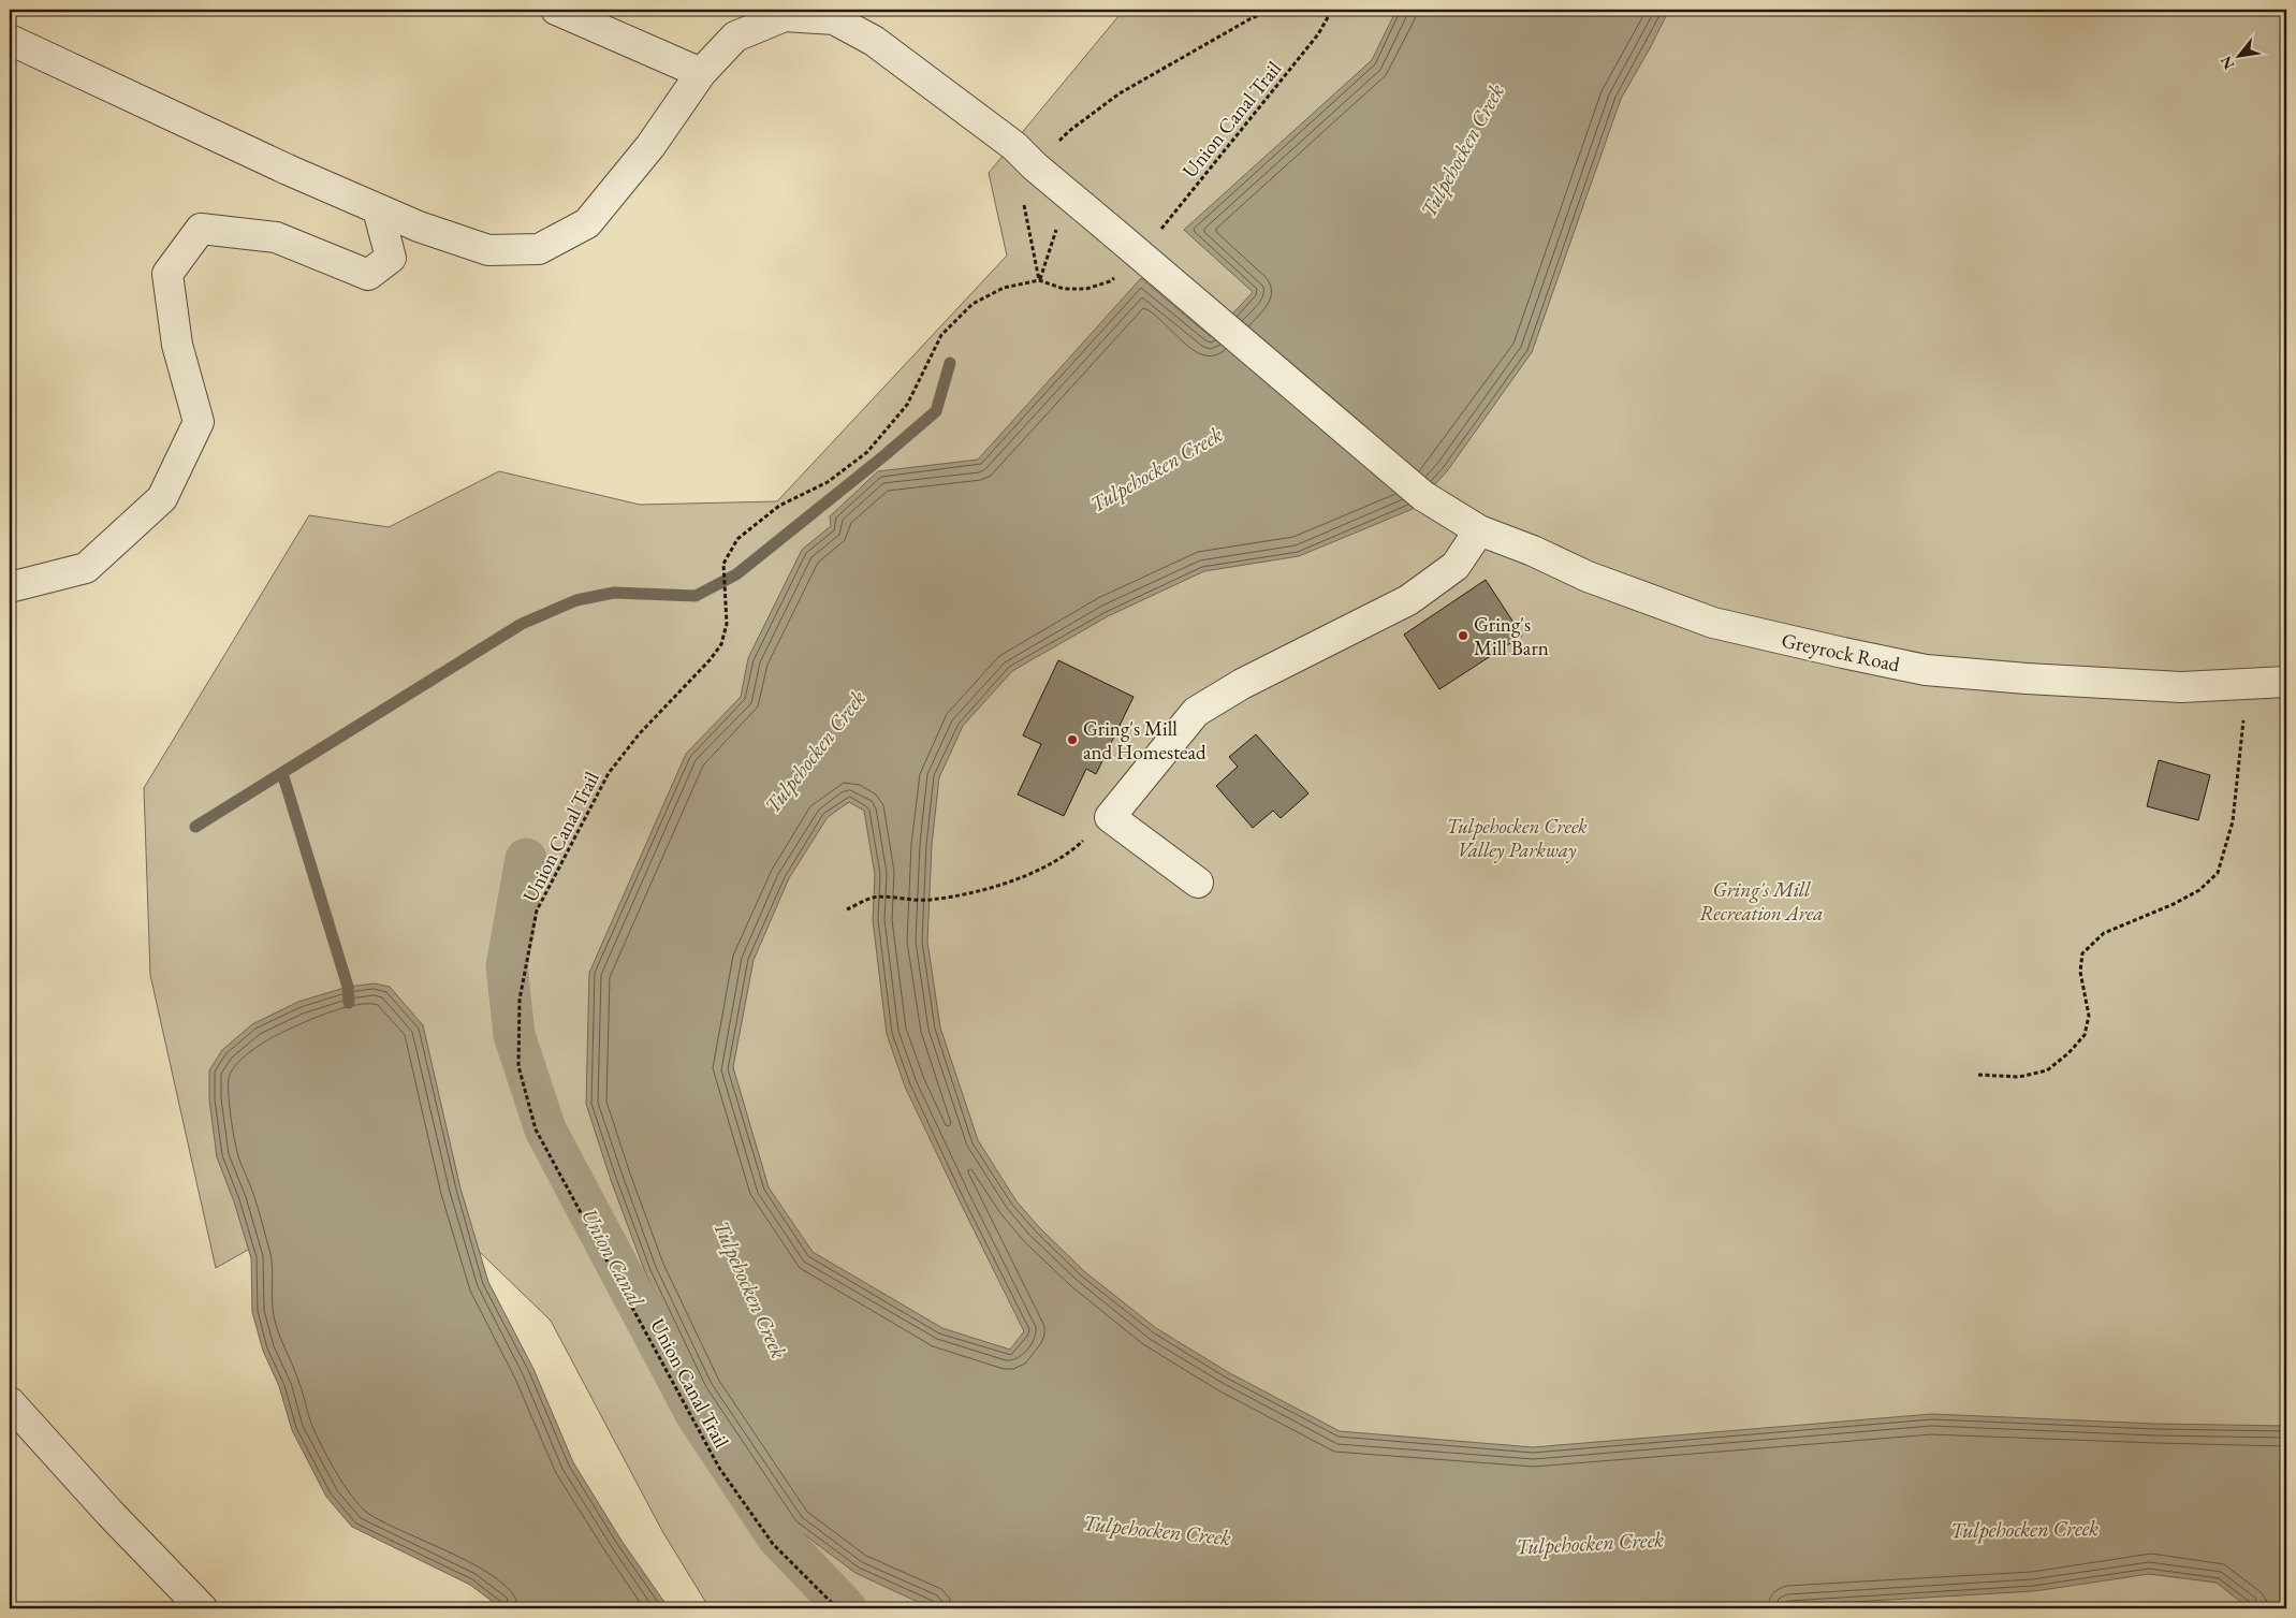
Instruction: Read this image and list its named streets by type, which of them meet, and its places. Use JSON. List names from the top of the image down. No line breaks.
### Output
{"streets":{"street":["Greyrock Road"],"path":["Union Canal Trail"]},"water":["Tulpehocken Creek","Union Canal"],"parks":["Tulpehocken Creek Valley Parkway","Gring's Mill Recreation Area"],"places":["Gring's Mill Barn","Gring's Mill and Homestead"],"north":"bottom left"}
